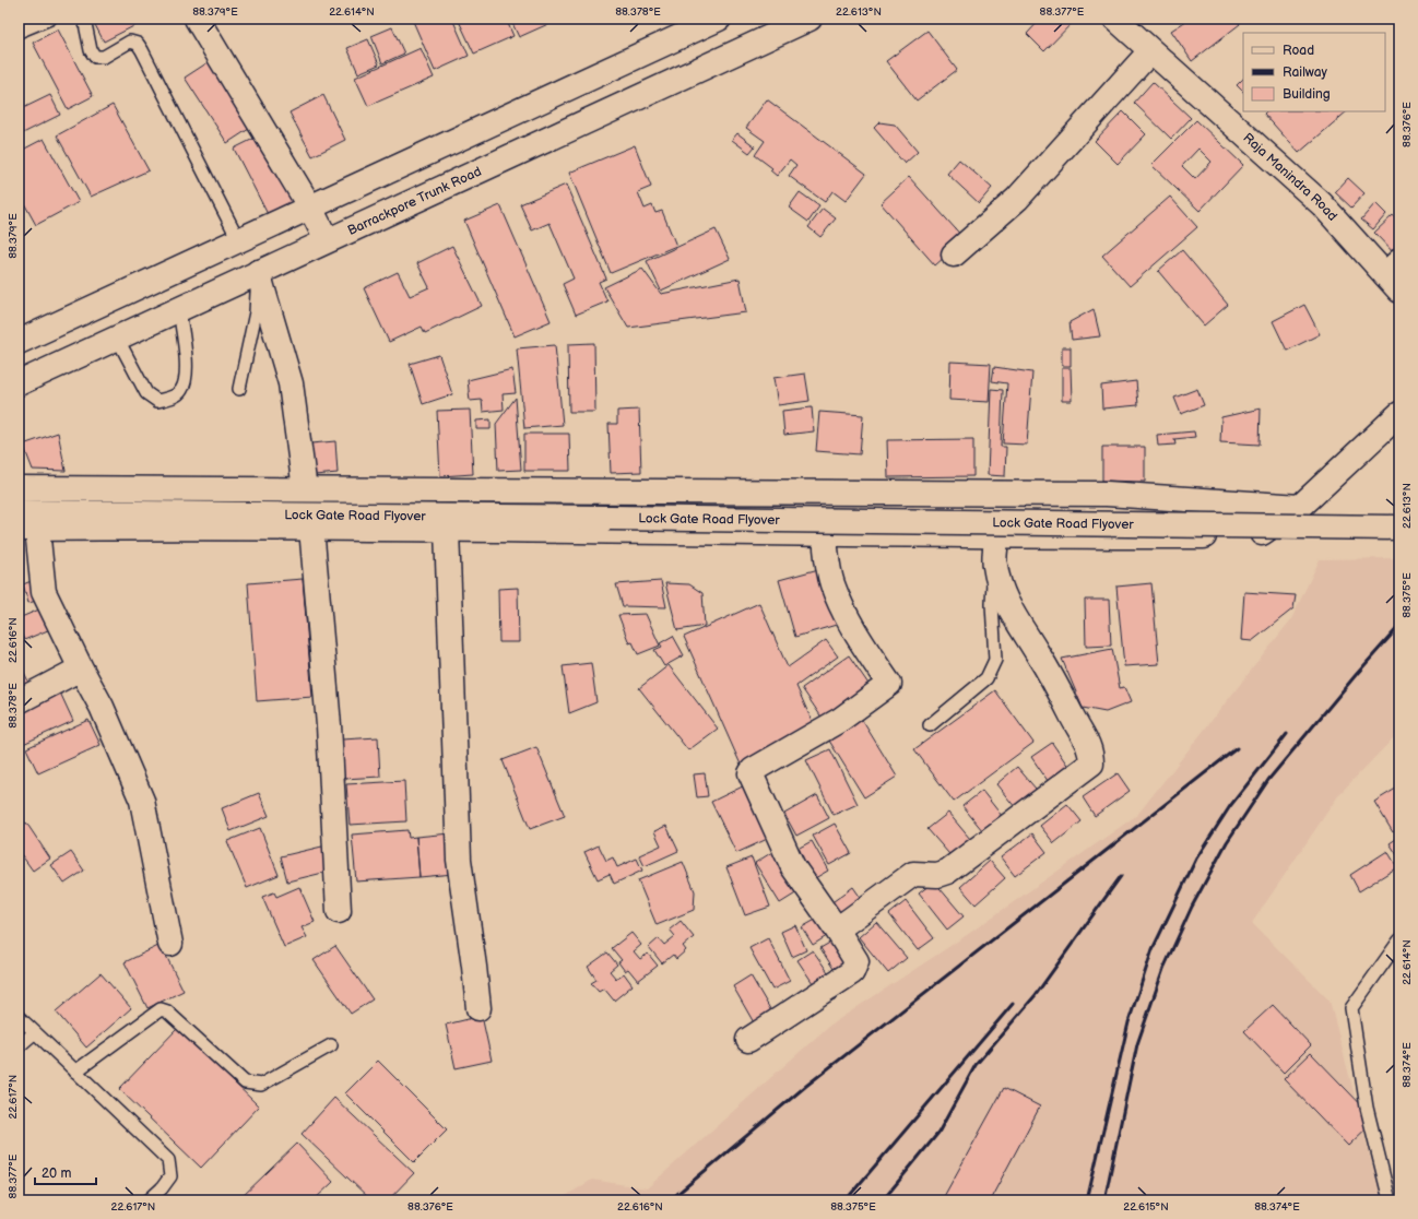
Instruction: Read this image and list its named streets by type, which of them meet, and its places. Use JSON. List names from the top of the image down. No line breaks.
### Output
{"streets":{"street":["Raja Manindra Road","Barrackpore Trunk Road","Lock Gate Road Flyover"]},"legend":["Road","Railway","Building"],"scale_bar":"20 m","coordinates":["88.379°E","22.614°N","88.378°E","22.613°N","88.377°E","88.376°E","88.375°E","22.616°N","88.374°E","22.617°N","22.615°N"]}
